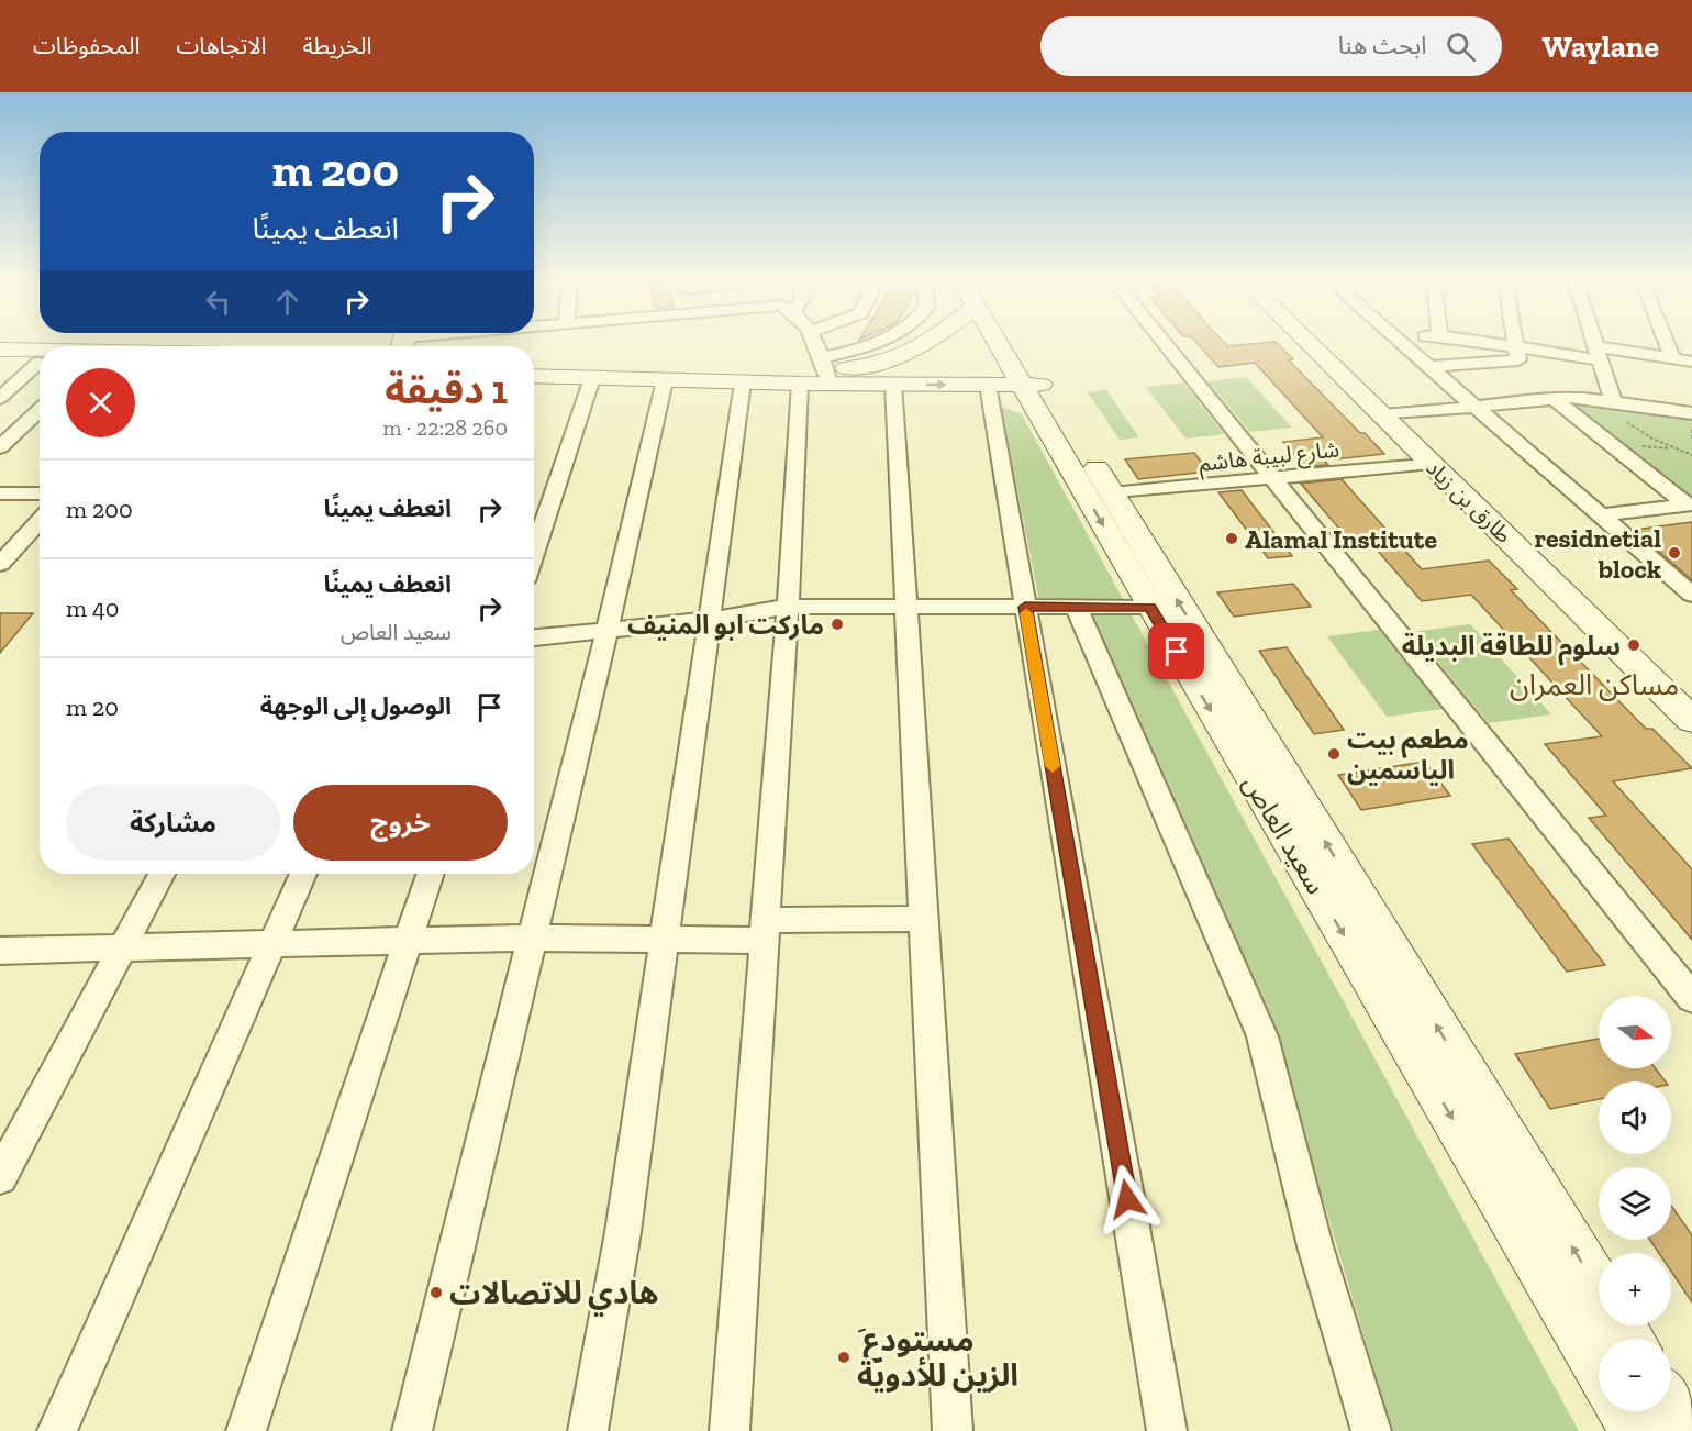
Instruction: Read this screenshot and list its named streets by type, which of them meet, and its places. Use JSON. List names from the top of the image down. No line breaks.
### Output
{"streets":{"main road":["طارق بن زياد","سعيد العاص"],"street":["شارع لبيبة هاشم"]},"crossings":[["شارع لبيبة هاشم","طارق بن زياد"]],"districts":["مساكن العمران"],"places":["Alamal Institute","residnetial block","ماركت ابو المنيف","سلوم للطاقة البديلة","مطعم بيت الياسمين","هادي للاتصالات","َ مستودع الزين للأدوية"],"north":"right","page":{"header":"Waylane","search":"ابحث هنا","nav":["الخريطة","الاتجاهات","المحفوظات"],"turn":["200 m","انعطف يمينًا"],"heading":["1 دقيقة","260 m · 22:28"],"list":[{"name":"انعطف يمينًا","value":"200 m"},{"name":"انعطف يمينًا","note":"سعيد العاص","value":"40 m"},{"name":"الوصول إلى الوجهة","value":"20 m"}],"buttons":["خروج","مشاركة"],"map_buttons":["+","−"]}}
